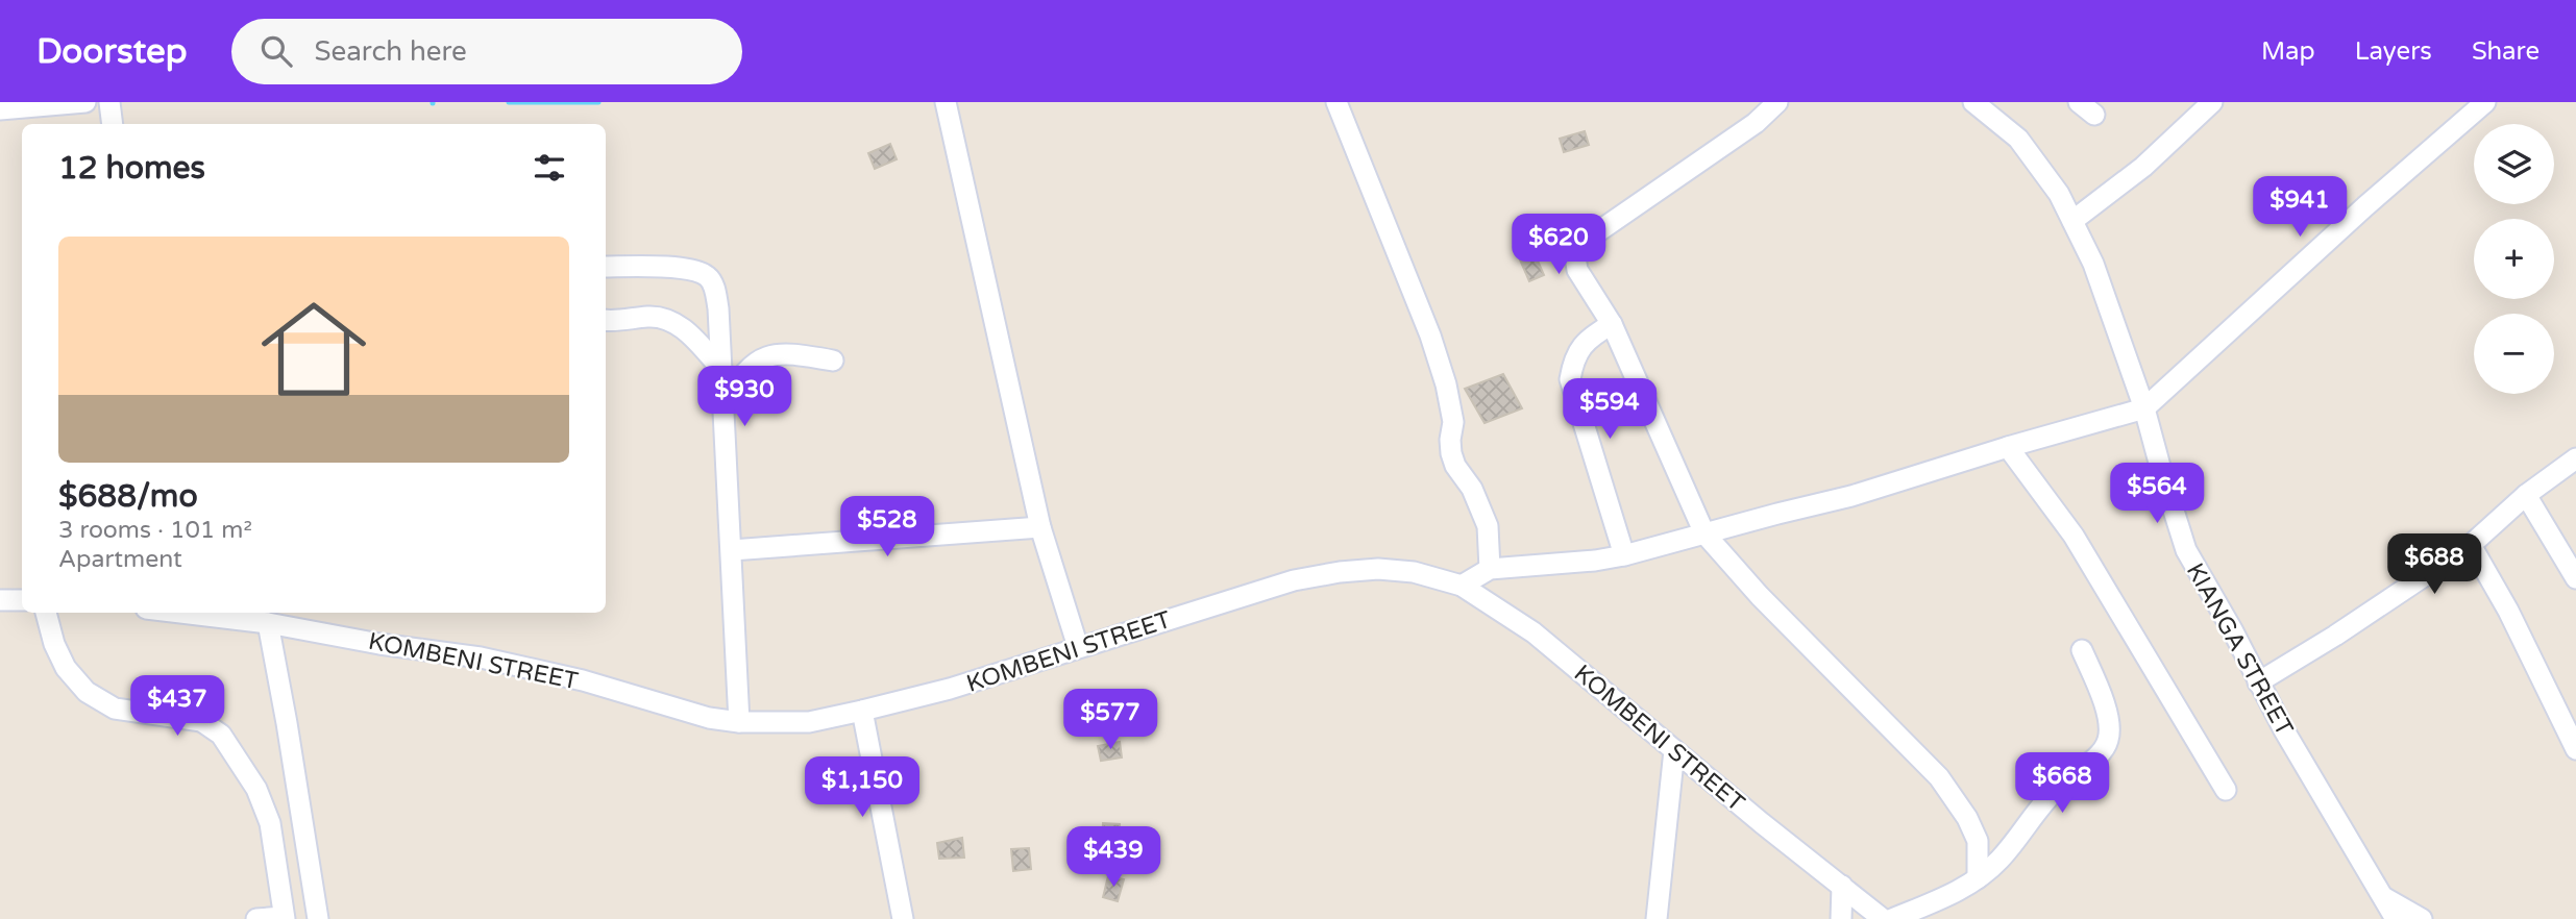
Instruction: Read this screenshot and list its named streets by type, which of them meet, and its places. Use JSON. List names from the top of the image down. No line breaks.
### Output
{"streets":{"street":["KIANGA STREET","KOMBENI STREET"]},"page":{"header":"Doorstep","search":"Search here","nav":["Map","Layers","Share"],"map_buttons":["+","−"],"heading":"12 homes","price":["$941","$620","$930","$594","$564","$528","$688","$437","$577","$668","$1,150","$439"],"list":[{"name":"$688/mo","note":"3 rooms · 101 m² · Apartment"}]}}
